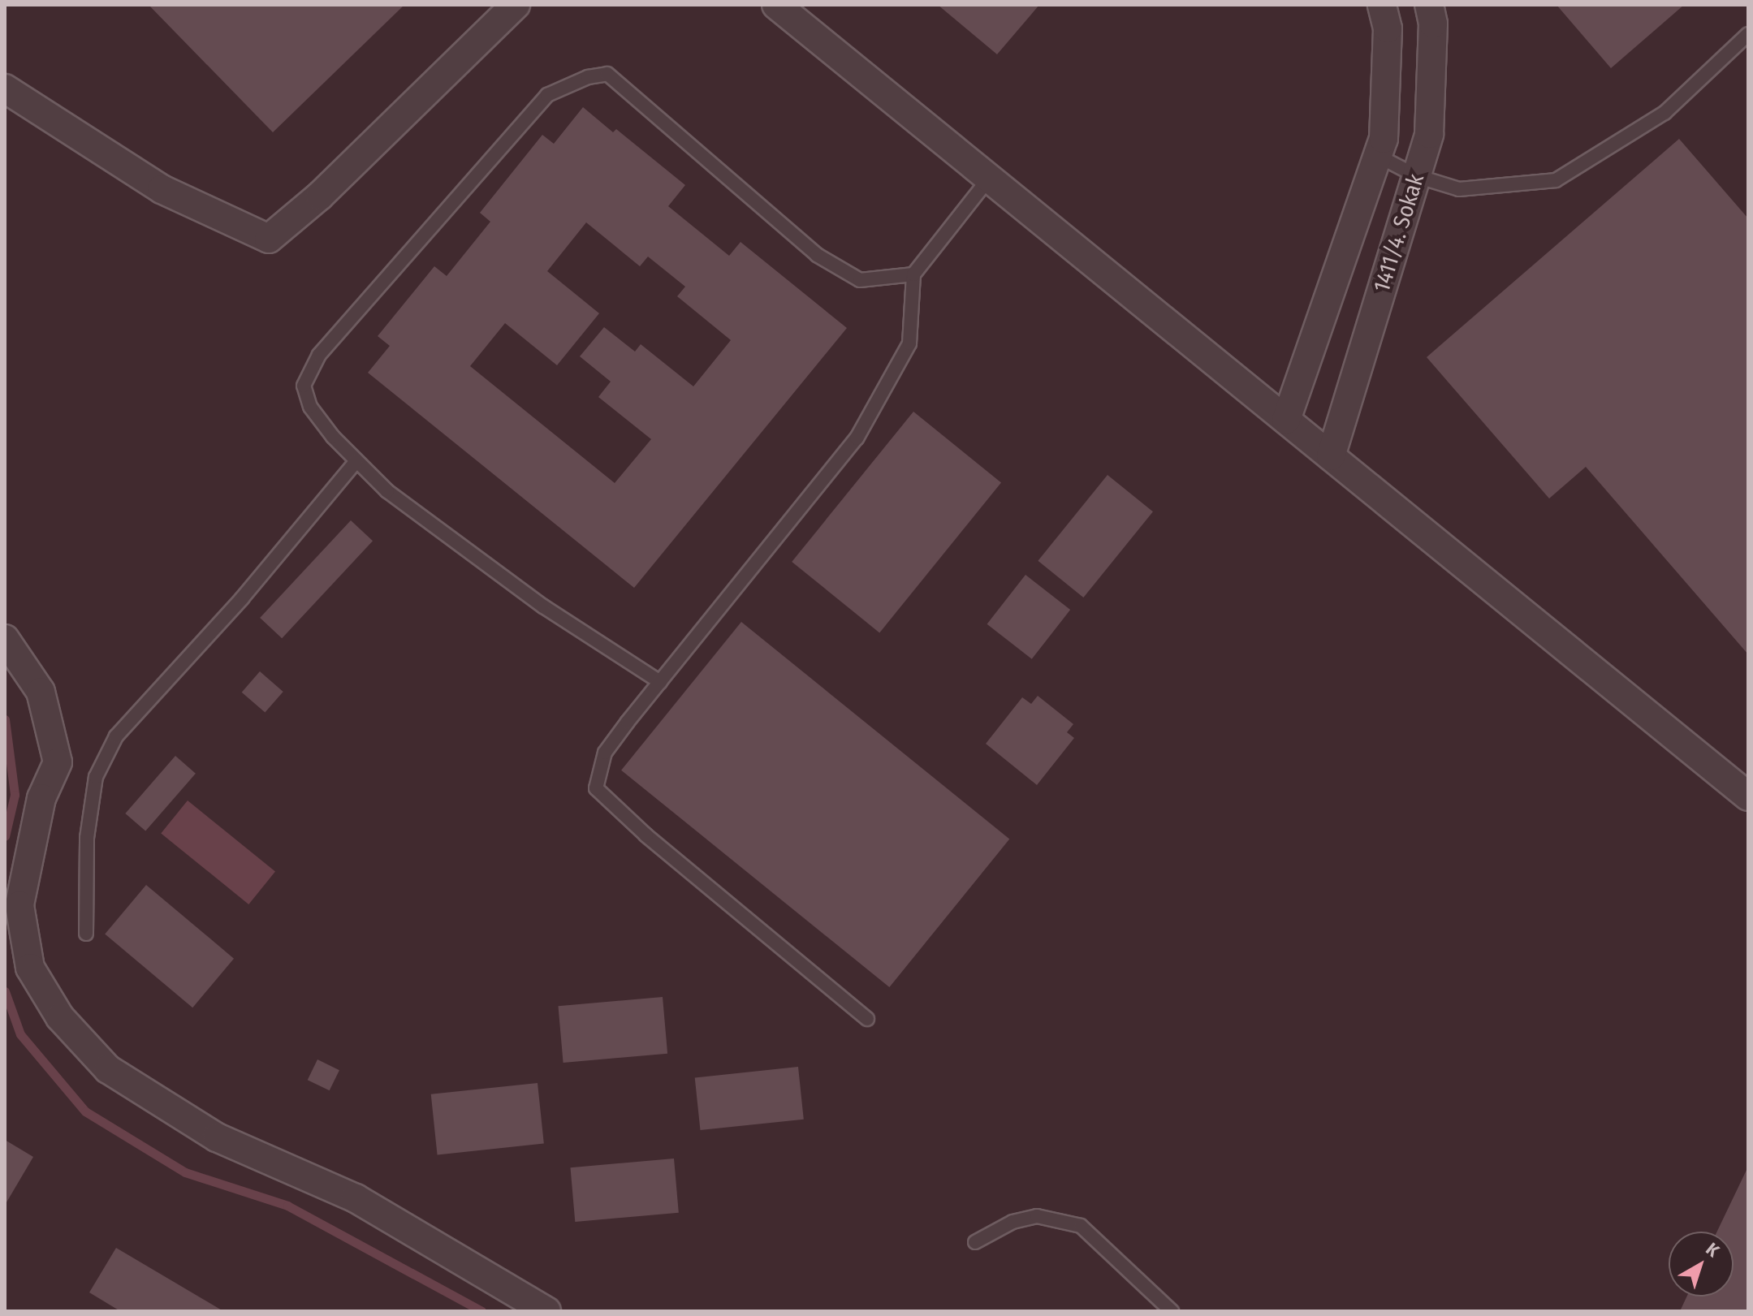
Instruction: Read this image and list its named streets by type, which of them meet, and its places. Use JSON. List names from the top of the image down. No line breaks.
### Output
{"streets":{"street":["1411/4. Sokak"]},"north":"top right"}
